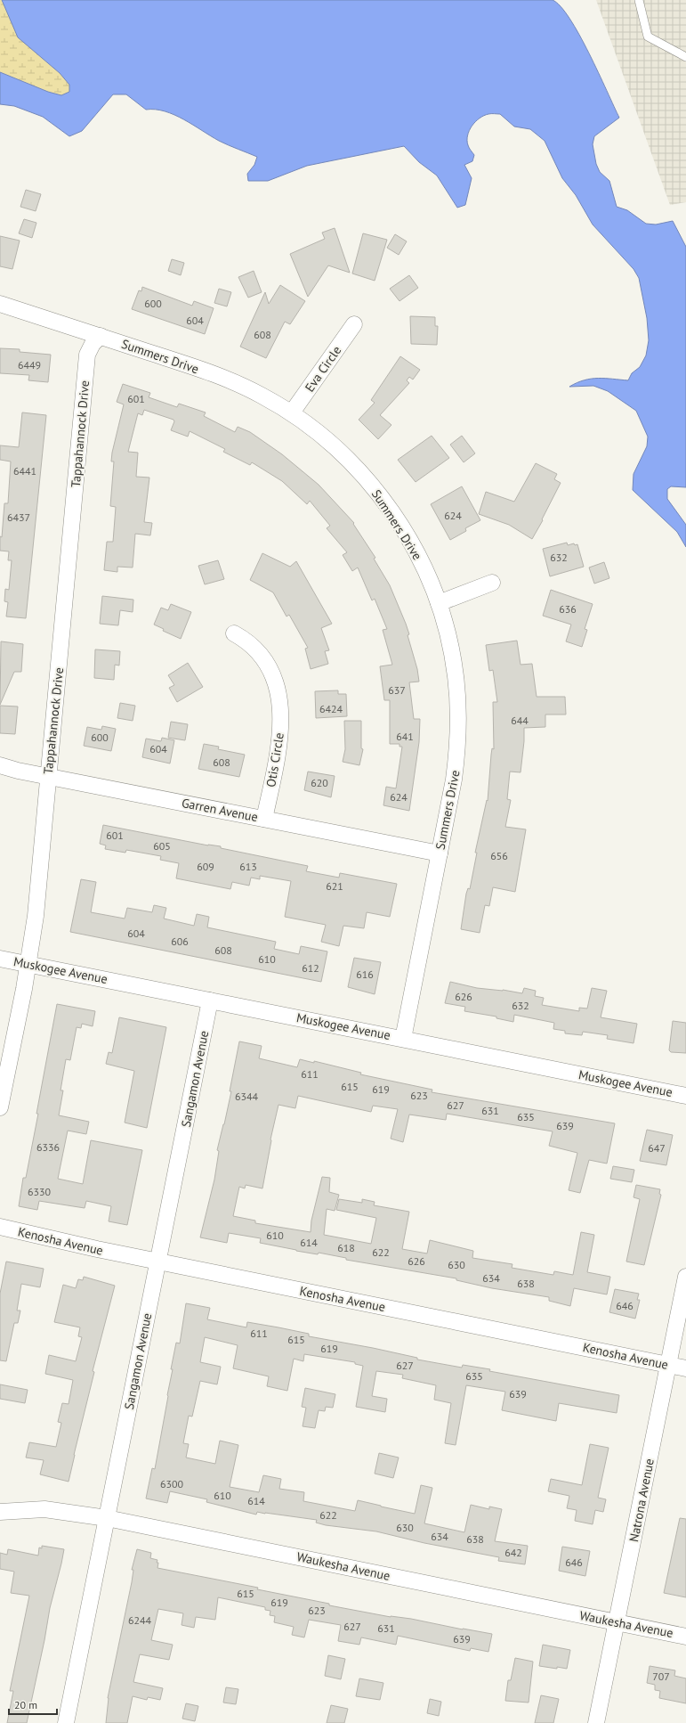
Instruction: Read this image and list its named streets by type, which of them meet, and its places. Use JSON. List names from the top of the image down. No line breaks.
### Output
{"streets":{"street":["Summers Drive","Eva Circle","Tappahannock Drive","Otis Circle","Garren Avenue","Muskogee Avenue","Sangamon Avenue","Kenosha Avenue","Natrona Avenue","Waukesha Avenue"]},"crossings":[["Summers Drive","Eva Circle"],["Summers Drive","Tappahannock Drive"],["Summers Drive","Garren Avenue"],["Summers Drive","Muskogee Avenue"],["Tappahannock Drive","Garren Avenue"],["Tappahannock Drive","Muskogee Avenue"],["Otis Circle","Garren Avenue"],["Muskogee Avenue","Sangamon Avenue"],["Sangamon Avenue","Kenosha Avenue"],["Sangamon Avenue","Waukesha Avenue"],["Kenosha Avenue","Natrona Avenue"],["Natrona Avenue","Waukesha Avenue"]],"house_numbers":["600","604","608","6449","601","6441","624","6437","632","636","637","6424","644","641","600","604","608","620","624","601","605","656","609","613","621","604","606","608","610","612","616","626","632","611","615","619","623","6344","627","631","635","639","6336","647","6330","610","614","618","622","626","630","634","638","646","611","615","619","627","635","639","6300","610","614","622","630","634","638","642","646","615","619","623","6244","627","631","639","707"],"scale_bar":"20 m"}
